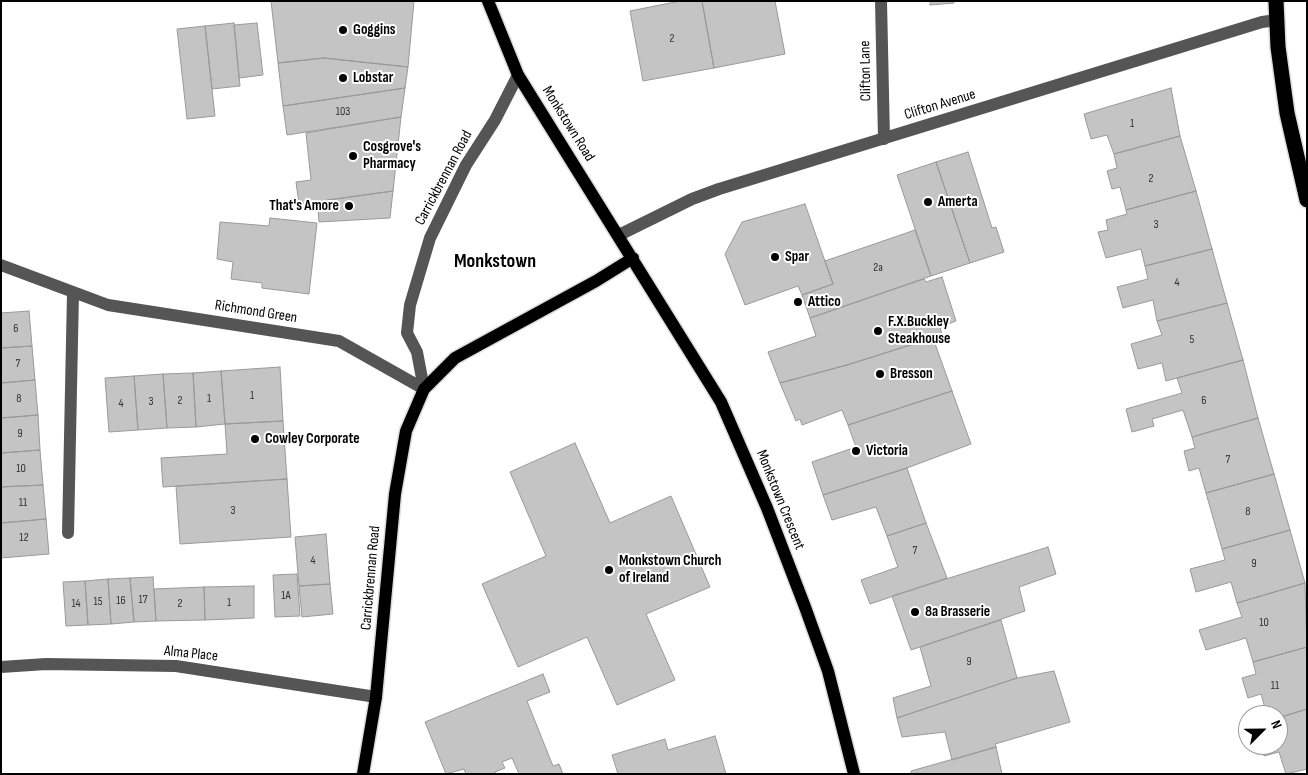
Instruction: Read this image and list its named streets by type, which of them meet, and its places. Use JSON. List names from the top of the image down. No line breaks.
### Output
{"streets":{"main road":["Monkstown Road","Carrickbrennan Road","Monkstown Crescent"],"street":["Clifton Lane","Clifton Avenue","Richmond Green","Alma Place"]},"crossings":[["Clifton Lane","Clifton Avenue"],["Clifton Avenue","Monkstown Road"],["Monkstown Road","Carrickbrennan Road"],["Monkstown Road","Monkstown Crescent"],["Carrickbrennan Road","Richmond Green"],["Carrickbrennan Road","Monkstown Crescent"],["Carrickbrennan Road","Alma Place"]],"districts":["Monkstown"],"places":["Goggins","Lobstar","Cosgrove's Pharmacy","Amerta","That's Amore","Spar","Attico","F.X.Buckley Steakhouse","Bresson","Cowley Corporate","Victoria","Monkstown Church of Ireland","8a Brasserie"],"house_numbers":["2","103","1","2","3","2a","4","6","5","7","1","8","1","2","6","3","4","9","7","10","11","3","8","12","7","4","9","1A","17","16","15","1","14","2","10","9","11"],"north":"top right"}
